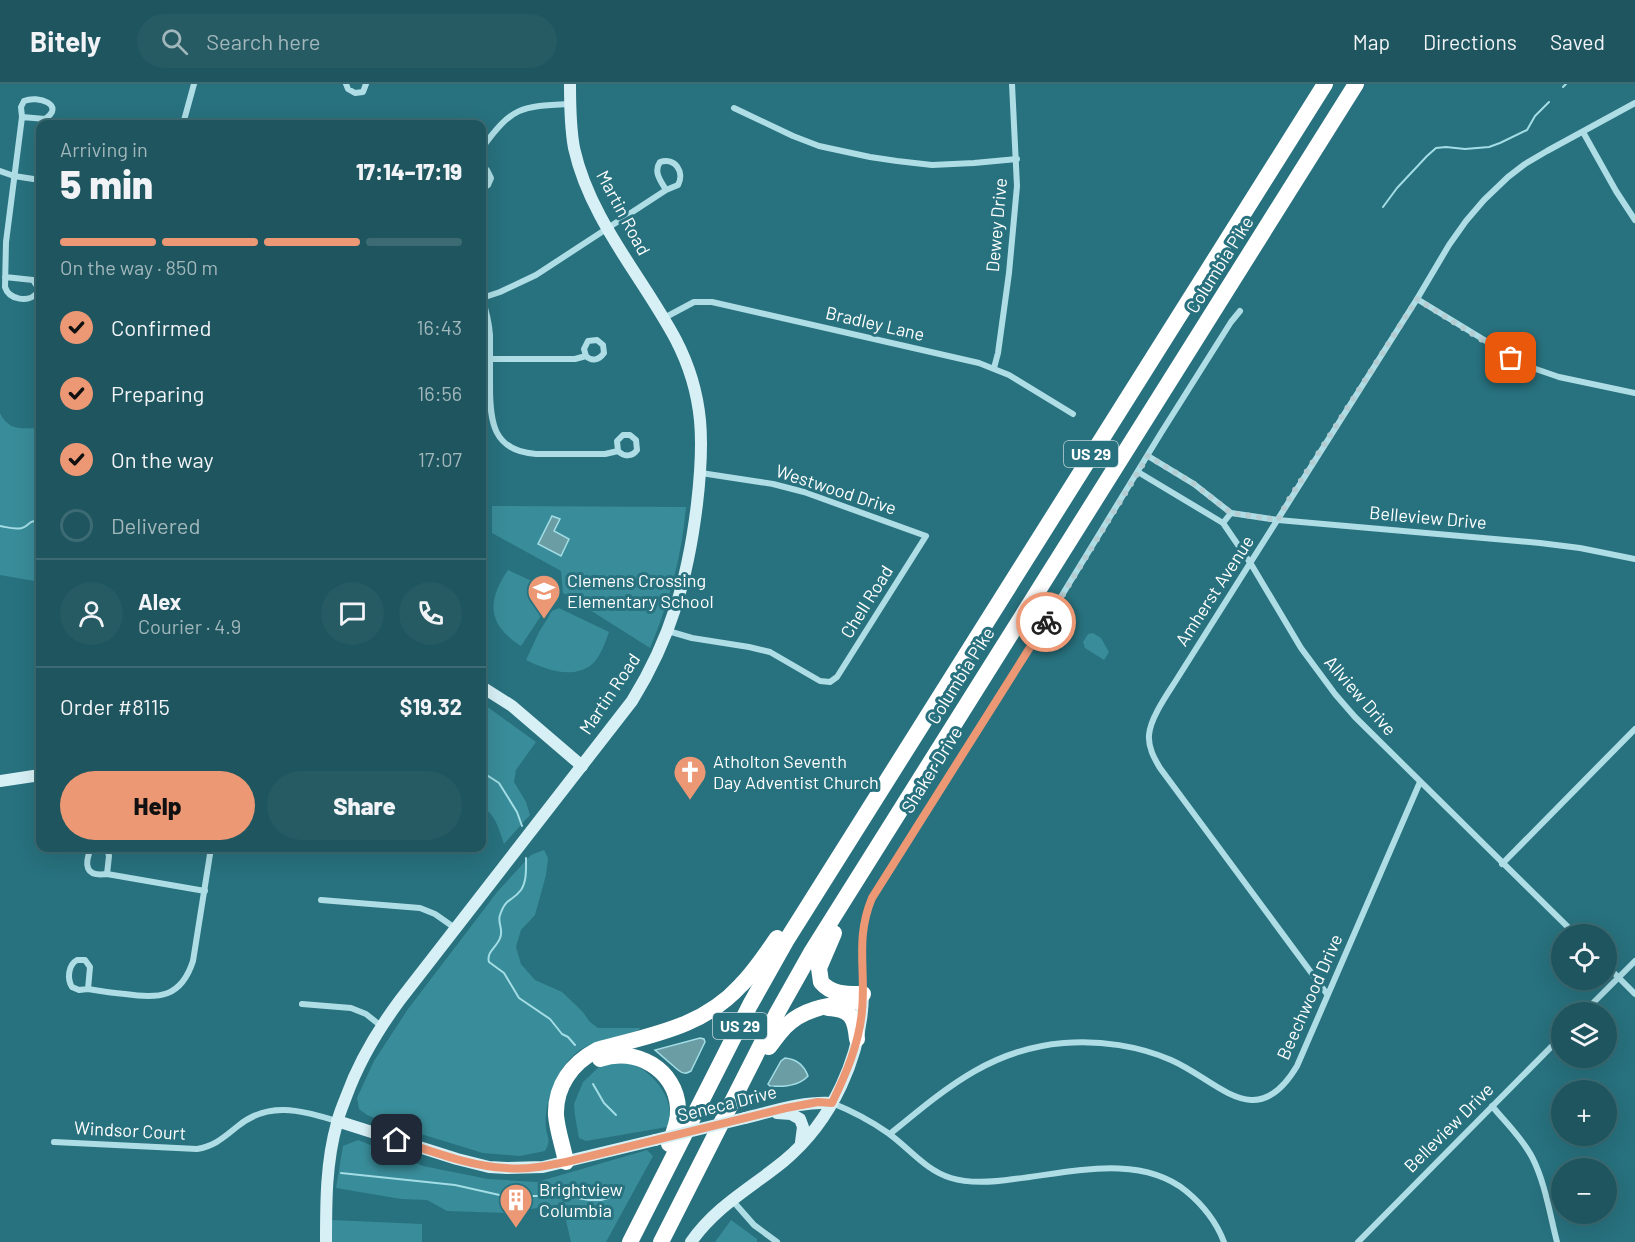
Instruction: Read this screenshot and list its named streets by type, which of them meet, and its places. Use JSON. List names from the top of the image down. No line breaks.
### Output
{"streets":{"highway":["Columbia Pike","US 29"],"street":["Martin Road","Dewey Drive","Bradley Lane","Westwood Drive","Belleview Drive","Amherst Avenue","Chell Road","Allview Drive","Shaker Drive","Beechwood Drive","Seneca Drive","Windsor Court"]},"crossings":[["Martin Road","Bradley Lane"],["Martin Road","Westwood Drive"],["Martin Road","Chell Road"],["Martin Road","Seneca Drive"],["Martin Road","Windsor Court"],["Dewey Drive","Bradley Lane"],["Westwood Drive","Chell Road"],["Belleview Drive","Amherst Avenue"],["Amherst Avenue","Allview Drive"],["Amherst Avenue","Beechwood Drive"],["Allview Drive","Shaker Drive"],["Allview Drive","Beechwood Drive"],["Shaker Drive","Seneca Drive"],["Seneca Drive","Windsor Court"]],"places":{"school or university":["Clemens Crossing Elementary School"],"church":["Atholton Seventh Day Adventist Church"],"building":["Brightview Columbia"]},"page":{"header":"Bitely","search":"Search here","nav":["Map","Directions","Saved"],"heading":["5 min","Arriving in","17:14–17:19"],"panel":["Alex","Courier · 4.9","Order #8115","$19.32"],"bar":"On the way · 850 m","list":[["Confirmed","16:43"],["Preparing","16:56"],["On the way","17:07"],"Delivered"],"buttons":["Help","Share"],"map_buttons":["+","−"]}}
